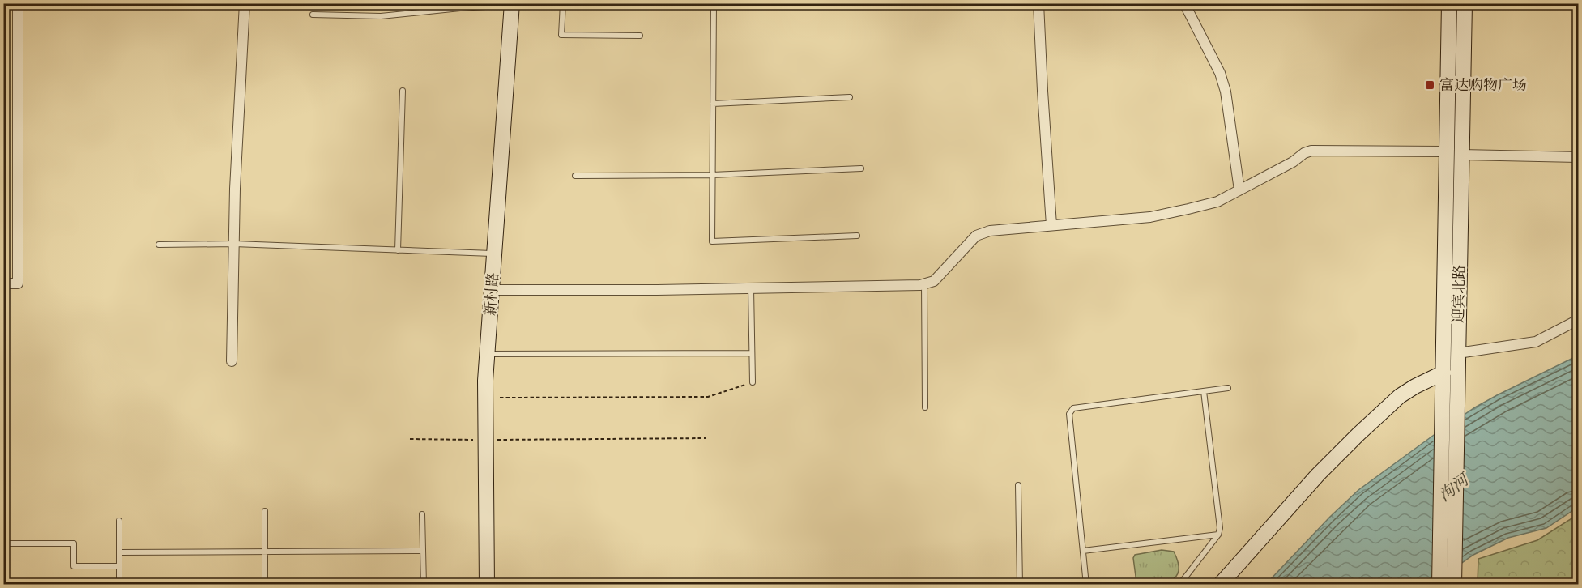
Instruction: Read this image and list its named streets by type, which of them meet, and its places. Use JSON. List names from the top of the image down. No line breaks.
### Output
{"streets":{"main road":["新村路","迎宾北路"]},"water":["泃河"],"places":{"transit":["富达购物广场"]}}
